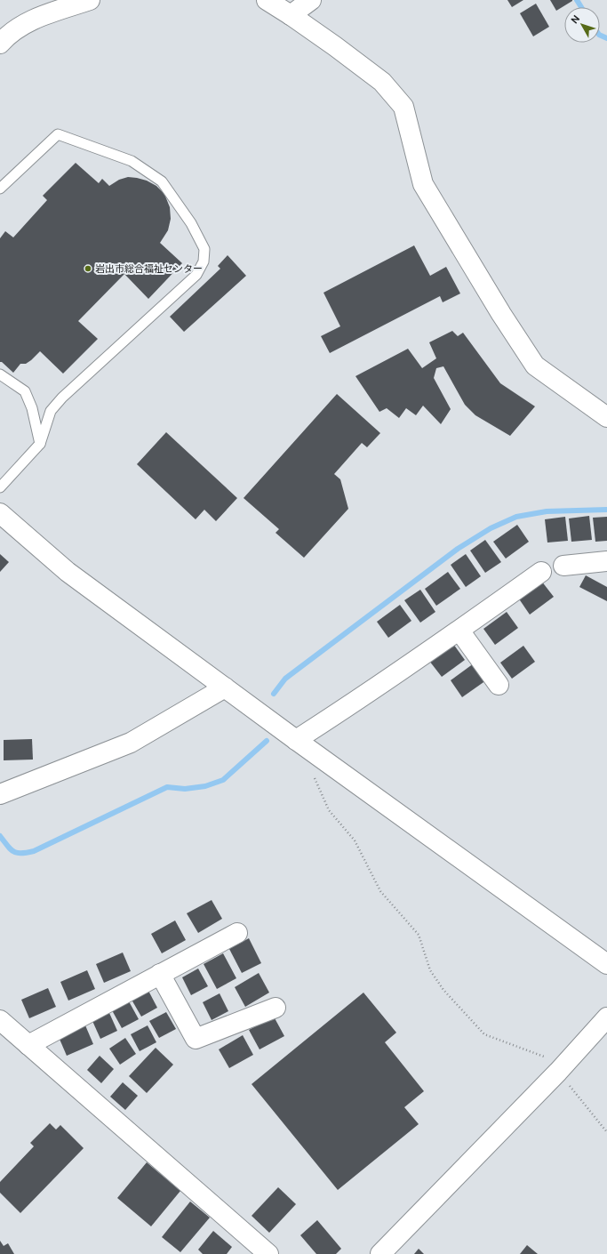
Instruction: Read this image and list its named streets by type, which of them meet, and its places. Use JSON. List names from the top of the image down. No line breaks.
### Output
{"places":["岩出市総合福祉センター"],"north":"top left"}
